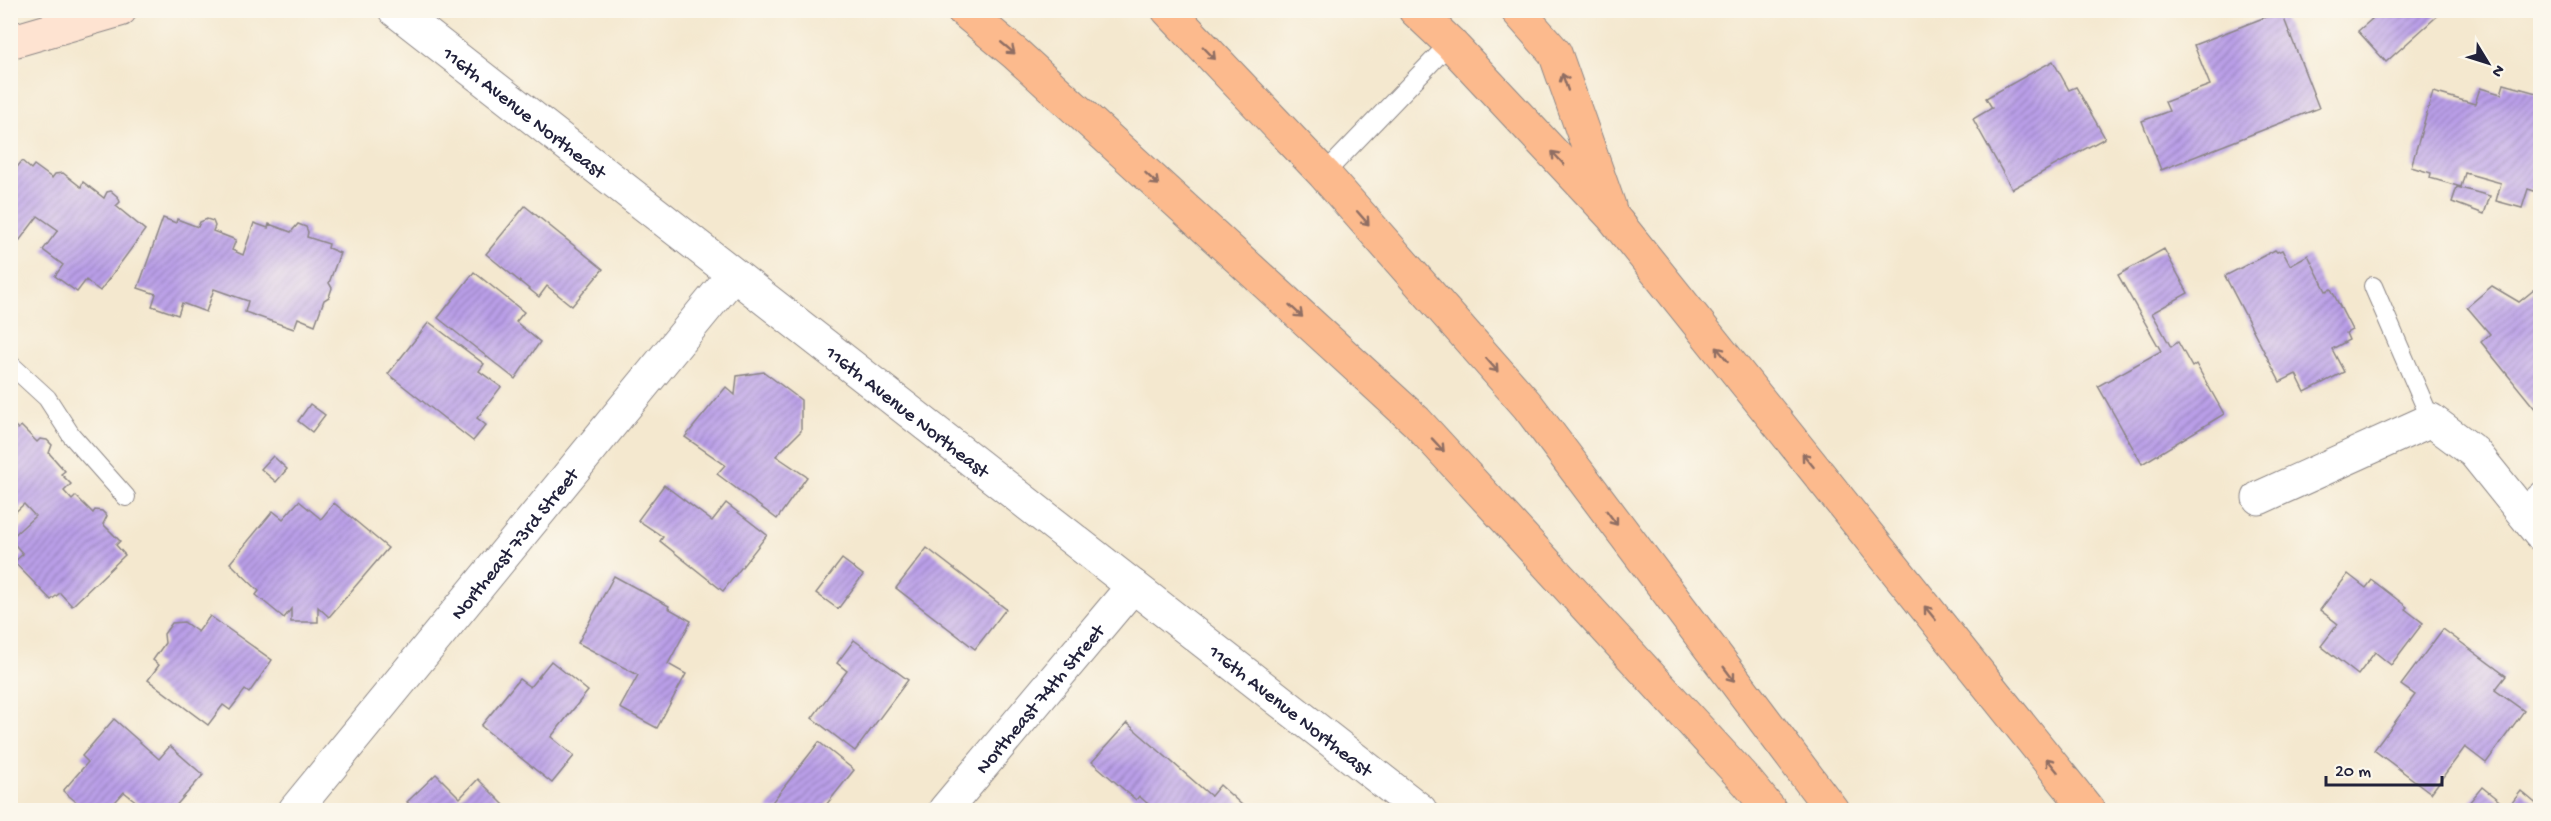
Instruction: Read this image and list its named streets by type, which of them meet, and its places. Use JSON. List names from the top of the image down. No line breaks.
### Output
{"streets":{"street":["116th Avenue Northeast","Northeast 73rd Street","Northeast 74th Street"]},"crossings":[["116th Avenue Northeast","Northeast 73rd Street"],["116th Avenue Northeast","Northeast 74th Street"]],"scale_bar":"20 m","north":"bottom right"}
